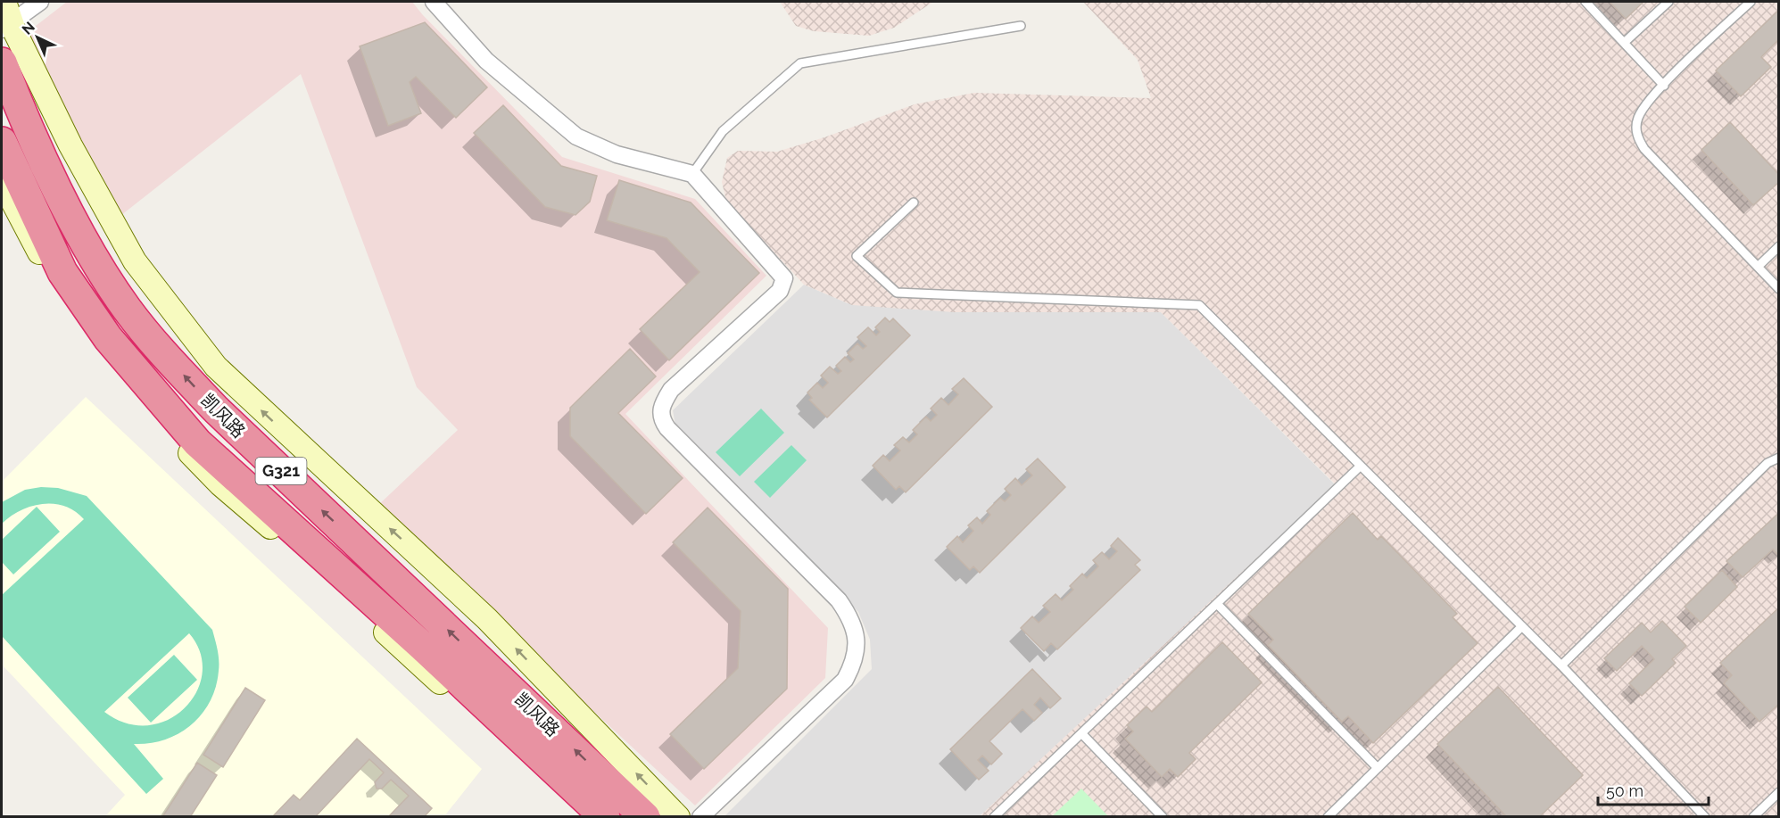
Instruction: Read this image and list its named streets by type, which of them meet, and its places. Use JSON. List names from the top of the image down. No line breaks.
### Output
{"streets":{"highway":["凯风路","G321"]},"scale_bar":"50 m","north":"top left"}
